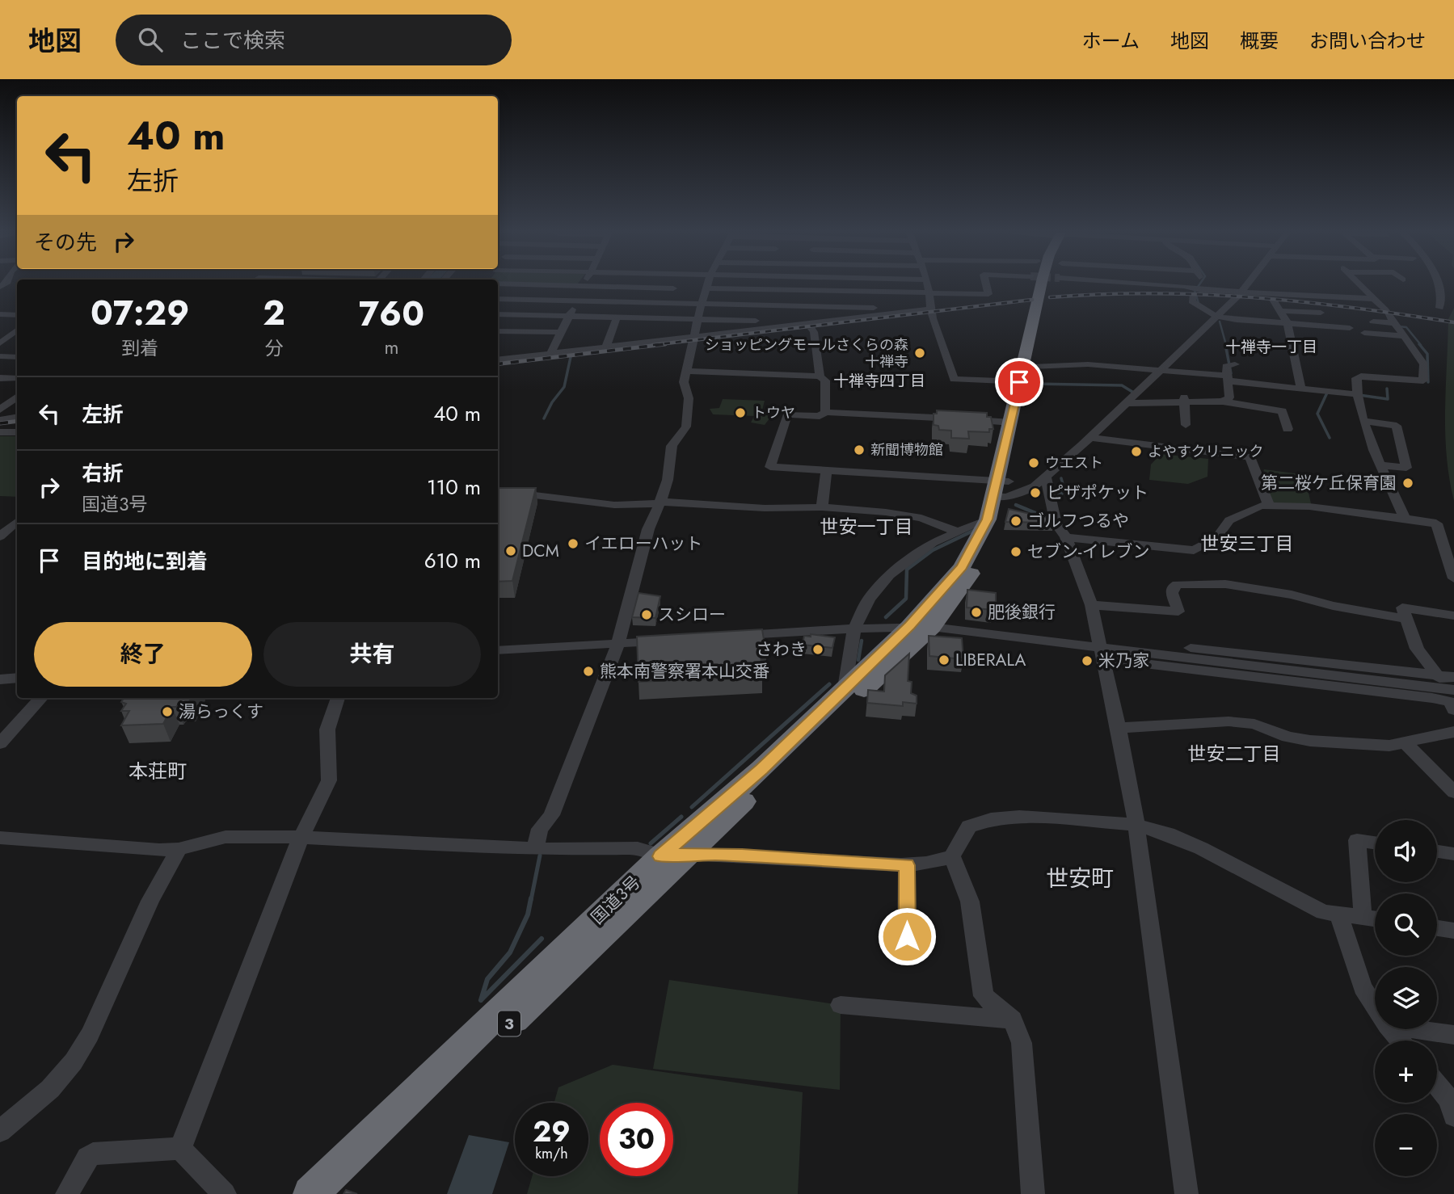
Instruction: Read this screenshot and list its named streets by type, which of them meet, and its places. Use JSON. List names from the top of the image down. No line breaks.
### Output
{"streets":{"highway":["国道3号","3"]},"districts":["十禅寺一丁目","十禅寺四丁目","世安一丁目","世安三丁目","世安二丁目","本荘町","世安町"],"places":["ショッピングモールさくらの森 十禅寺","トウヤ","新聞博物館","よやすクリニック","ウエスト","第二桜ケ丘保育園","ピザポケット","ゴルフつるや","イエローハット","DCM","セブン-イレブン","肥後銀行","スシロー","さわき","LIBERALA","米乃家","熊本南警察署本山交番","湯らっくす"],"page":{"header":"地図","search":"ここで検索","nav":["ホーム","地図","概要","お問い合わせ"],"turn":["40 m","左折"],"then":"その先","eta":["07:29","到着","2","分","760","m"],"list":[{"name":"左折","value":"40 m"},{"name":"右折","note":"国道3号","value":"110 m"},{"name":"目的地に到着","value":"610 m"}],"buttons":["終了","共有"],"map_buttons":["+","−"],"speed":"29 km/h","limit":"30"}}
